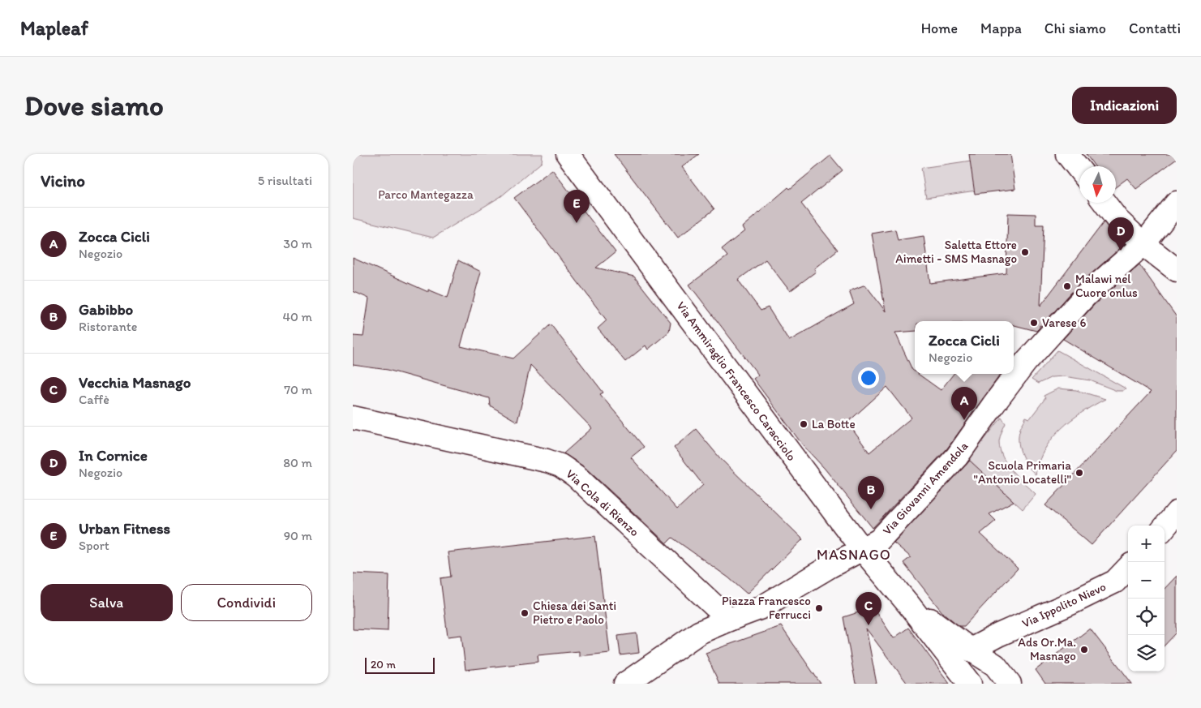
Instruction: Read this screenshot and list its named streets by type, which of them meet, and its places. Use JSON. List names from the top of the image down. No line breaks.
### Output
{"streets":{"street":["Via Ammiraglio Francesco Caracciolo","Via Giovanni Amendola","Via Cola di Rienzo","Via Ippolito Nievo"]},"crossings":[["Via Ammiraglio Francesco Caracciolo","Via Giovanni Amendola"],["Via Ammiraglio Francesco Caracciolo","Via Ippolito Nievo"],["Via Giovanni Amendola","Via Cola di Rienzo"]],"districts":["MASNAGO"],"parks":["Parco Mantegazza"],"places":["Saletta Ettore Aimetti - SMS Masnago","Malawi nel Cuore onlus","Varese 6","La Botte","Scuola Primaria \"Antonio Locatelli\"","Piazza Francesco Ferrucci","Chiesa dei Santi Pietro e Paolo","Ads Or.Ma. Masnago"],"scale_bar":"20 m","north":"bottom","page":{"header":"Mapleaf","nav":["Home","Mappa","Chi siamo","Contatti"],"buttons":["Indicazioni",["Salva","Condividi"]],"title":"Dove siamo","heading":["Vicino","5 risultati"],"pins":["E","D","A","B","C"],"list":[{"mark":"A","name":"Zocca Cicli","note":"Negozio","value":"30 m"},{"mark":"B","name":"Gabibbo","note":"Ristorante","value":"40 m"},{"mark":"C","name":"Vecchia Masnago","note":"Caffè","value":"70 m"},{"mark":"D","name":"In Cornice","note":"Negozio","value":"80 m"},{"mark":"E","name":"Urban Fitness","note":"Sport","value":"90 m"}],"popup":["Zocca Cicli","Negozio"],"map_buttons":["+","−"],"scale":"20 m"}}
